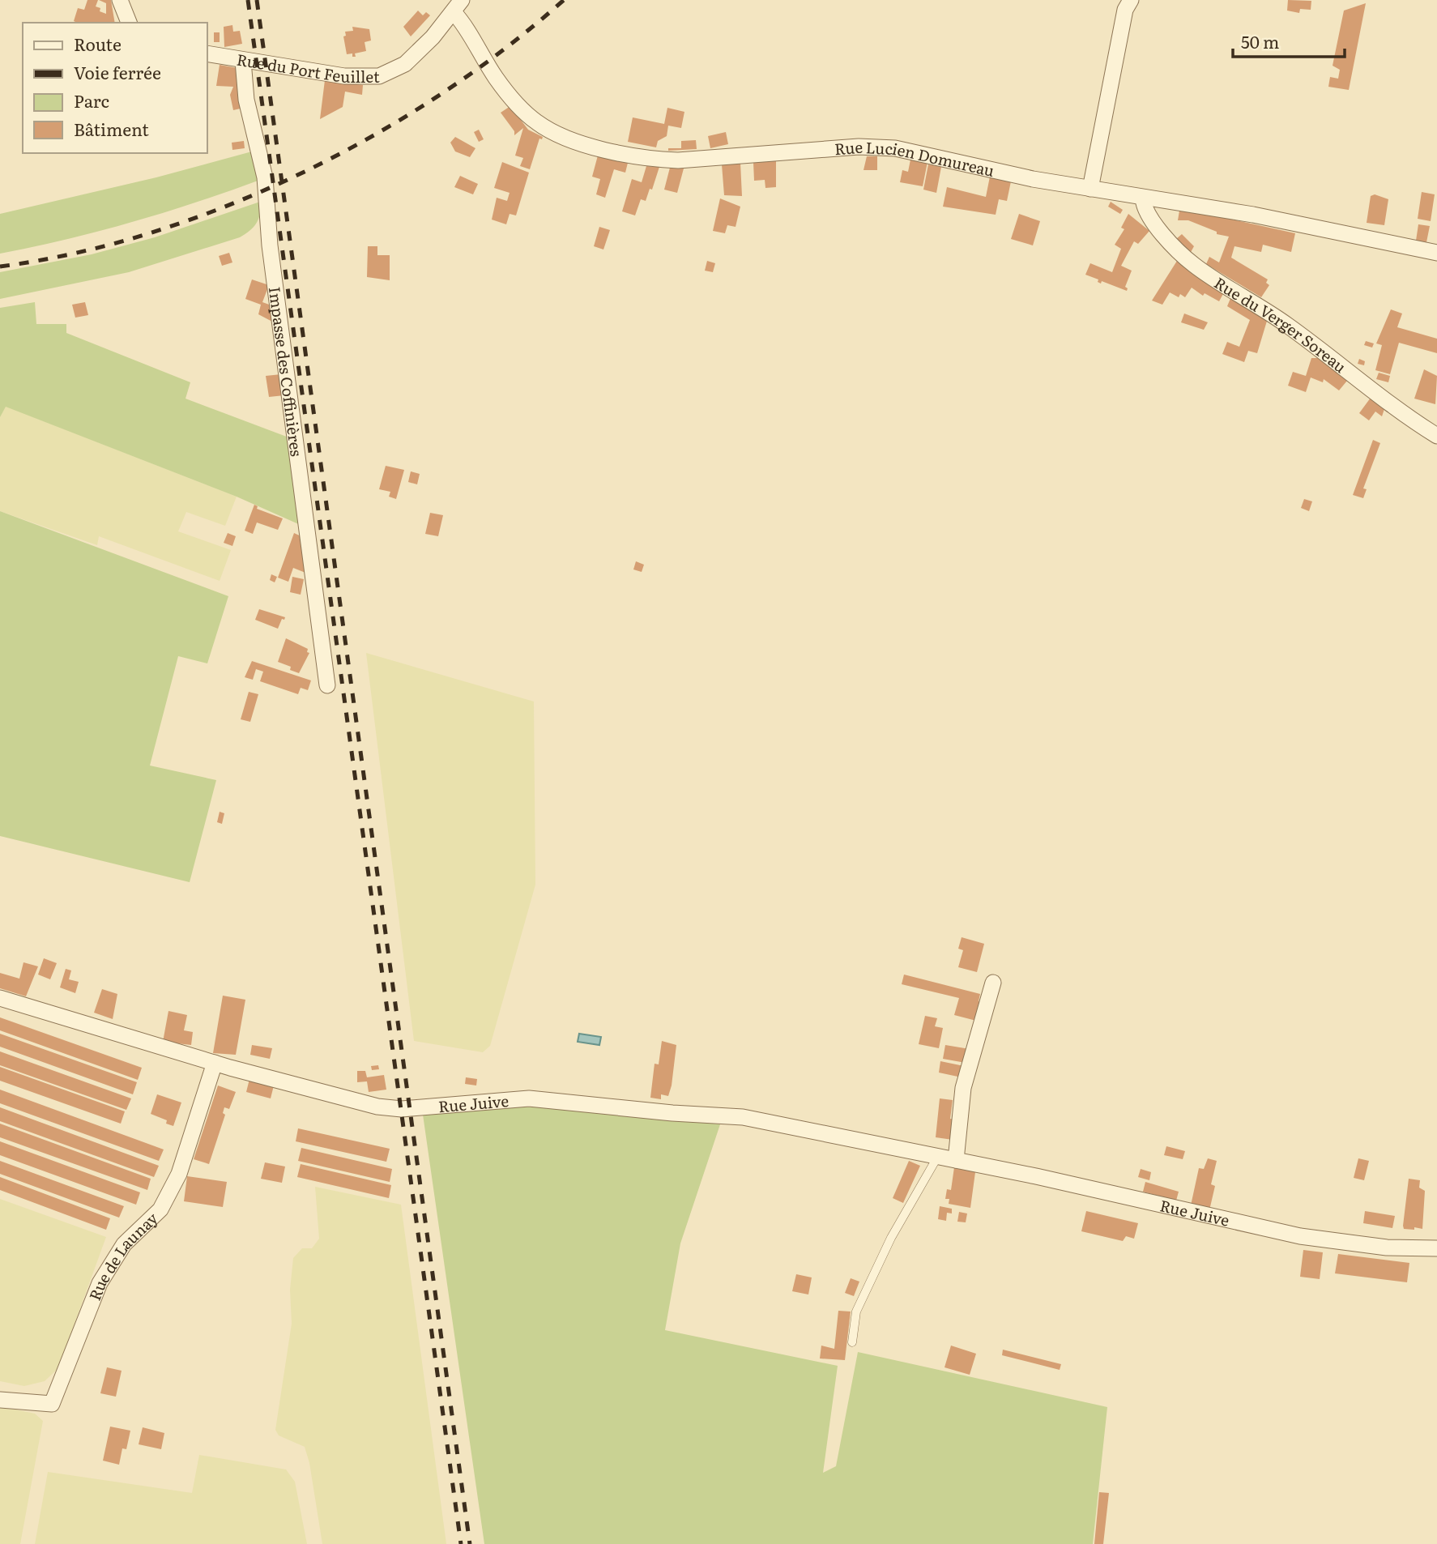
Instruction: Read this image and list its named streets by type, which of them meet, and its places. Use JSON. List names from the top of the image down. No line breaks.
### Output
{"streets":{"street":["Rue du Port Feuillet","Rue Lucien Domureau","Rue du Verger Soreau","Impasse des Coffinières","Rue Juive","Rue de Launay"]},"crossings":[["Rue du Port Feuillet","Rue Lucien Domureau"],["Rue du Port Feuillet","Impasse des Coffinières"],["Rue Lucien Domureau","Rue du Verger Soreau"],["Rue Juive","Rue de Launay"]],"legend":["Route","Voie ferrée","Parc","Bâtiment"],"scale_bar":"50 m"}
